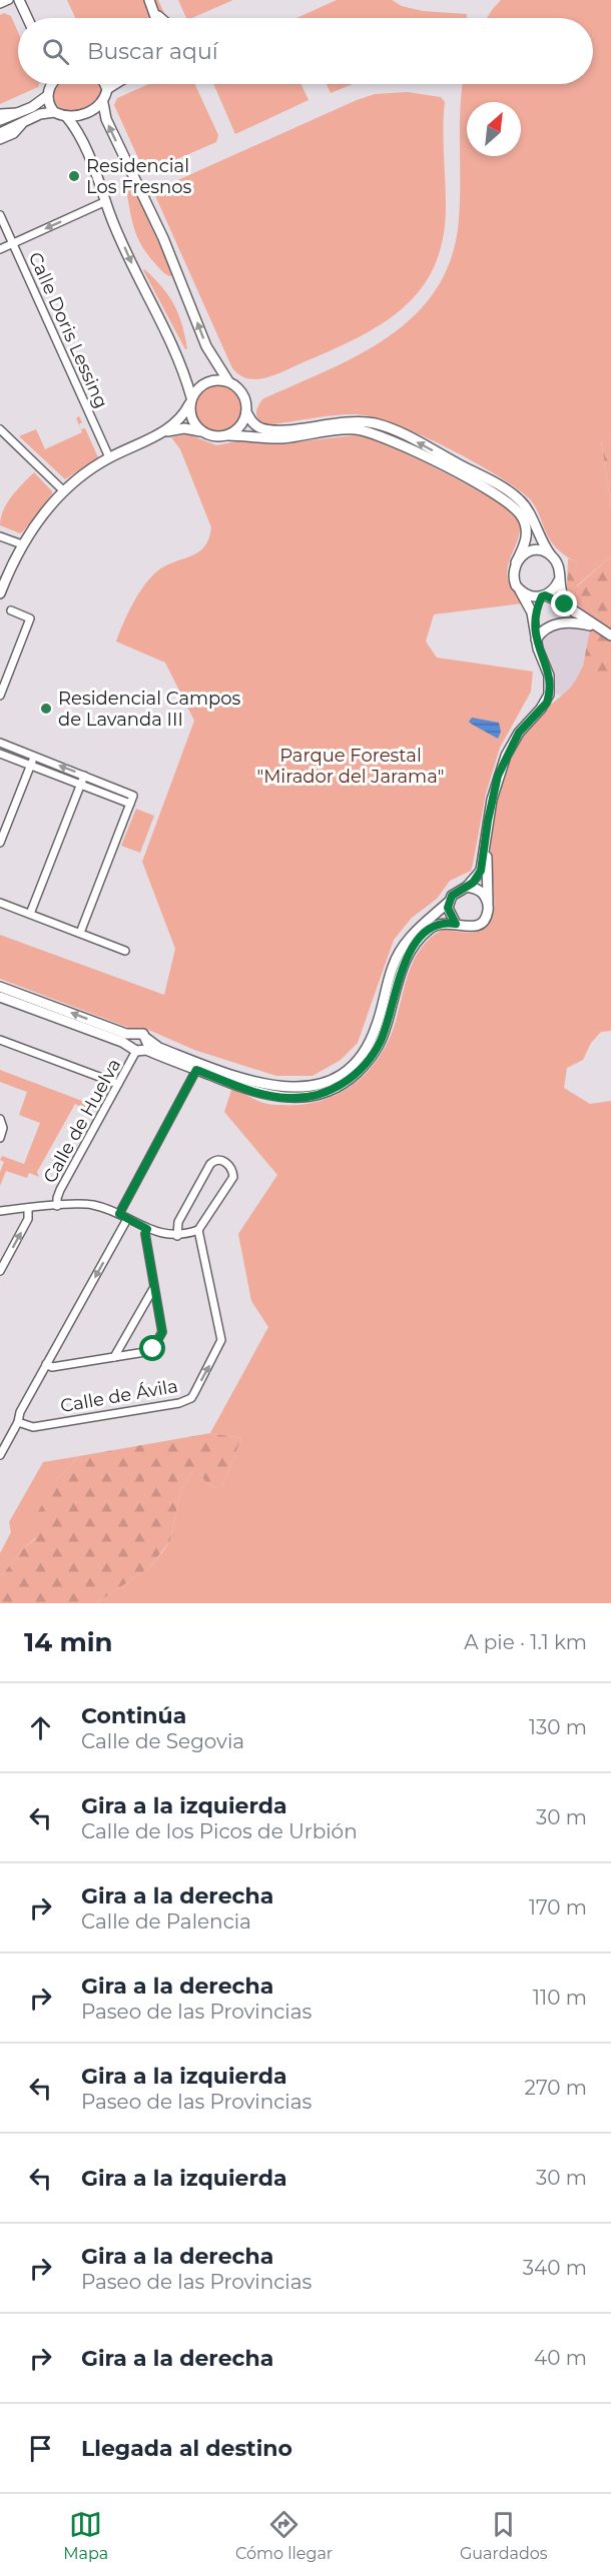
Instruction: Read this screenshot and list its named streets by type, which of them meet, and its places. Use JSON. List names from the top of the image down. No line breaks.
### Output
{"streets":{"street":["Calle Doris Lessing","Calle de Huelva","Calle de Ávila"]},"parks":["Parque Forestal \"Mirador del Jarama\""],"places":["Residencial Los Fresnos","Residencial Campos de Lavanda III"],"north":"top right","page":{"search":"Buscar aquí","heading":["14 min","A pie · 1.1 km"],"list":[["Continúa","Calle de Segovia","130 m"],["Gira a la izquierda","Calle de los Picos de Urbión","30 m"],["Gira a la derecha","Calle de Palencia","170 m"],["Gira a la derecha","Paseo de las Provincias","110 m"],["Gira a la izquierda","Paseo de las Provincias","270 m"],["Gira a la izquierda","30 m"],["Gira a la derecha","Paseo de las Provincias","340 m"],["Gira a la derecha","40 m"],"Llegada al destino"],"nav":["Mapa","Cómo llegar","Guardados"]}}
